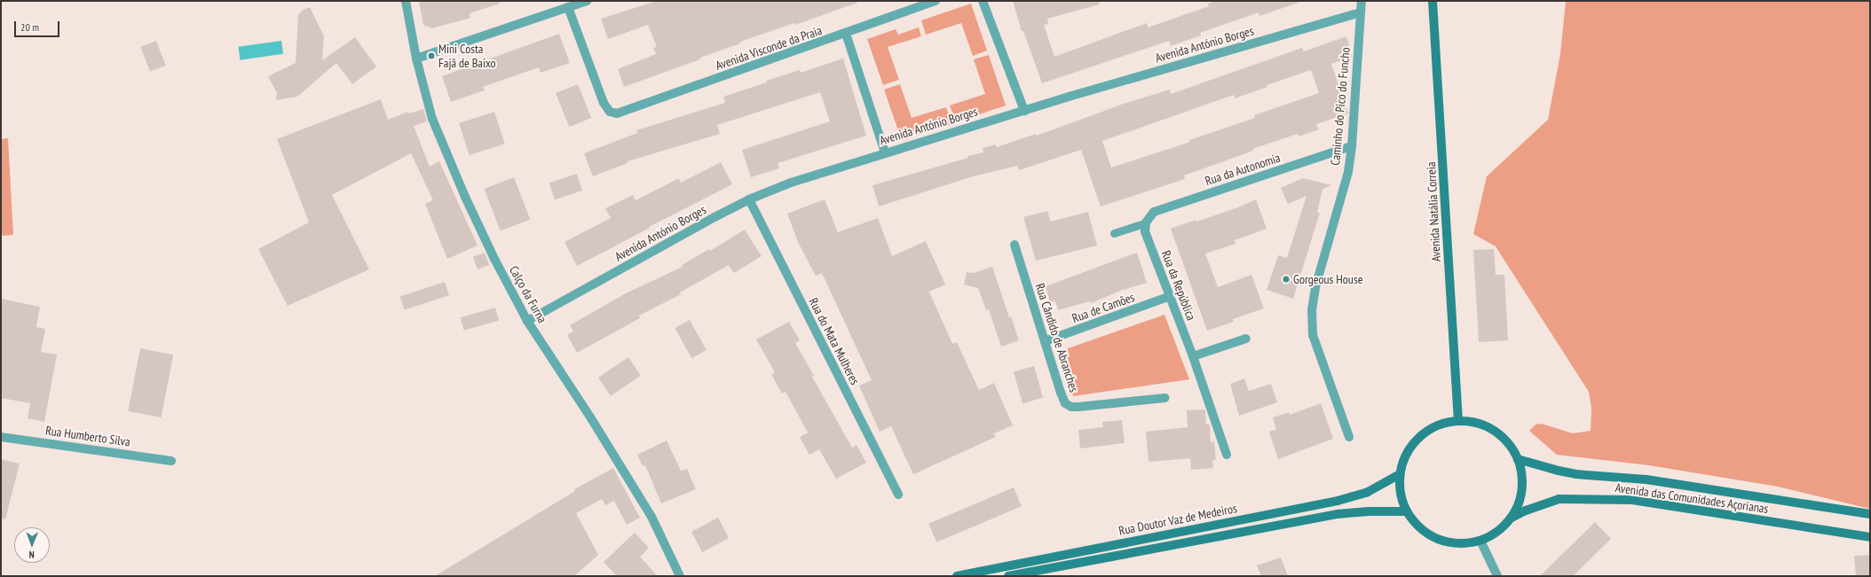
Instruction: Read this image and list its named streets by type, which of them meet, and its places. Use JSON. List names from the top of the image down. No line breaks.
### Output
{"streets":{"street":["Avenida António Borges","Avenida Visconde da Praia","Caminho do Pico do Funcho","Rua da Autonomia","Avenida Natália Correia","Rua da República","Calço da Furna","Rua de Camões","Rua Cândido de Abranches","Rua do Mata Mulheres","Rua Humberto Silva","Avenida das Comunidades Açorianas","Rua Doutor Vaz de Medeiros"]},"crossings":[["Avenida António Borges","Caminho do Pico do Funcho"],["Avenida António Borges","Calço da Furna"],["Avenida António Borges","Rua do Mata Mulheres"],["Caminho do Pico do Funcho","Rua da Autonomia"],["Rua da Autonomia","Rua da República"],["Avenida Natália Correia","Avenida das Comunidades Açorianas"],["Avenida Natália Correia","Rua Doutor Vaz de Medeiros"],["Rua da República","Rua de Camões"],["Rua de Camões","Rua Cândido de Abranches"],["Avenida das Comunidades Açorianas","Rua Doutor Vaz de Medeiros"]],"places":["Mini Costa Fajã de Baixo","Gorgeous House"],"scale_bar":"20 m","north":"bottom"}
